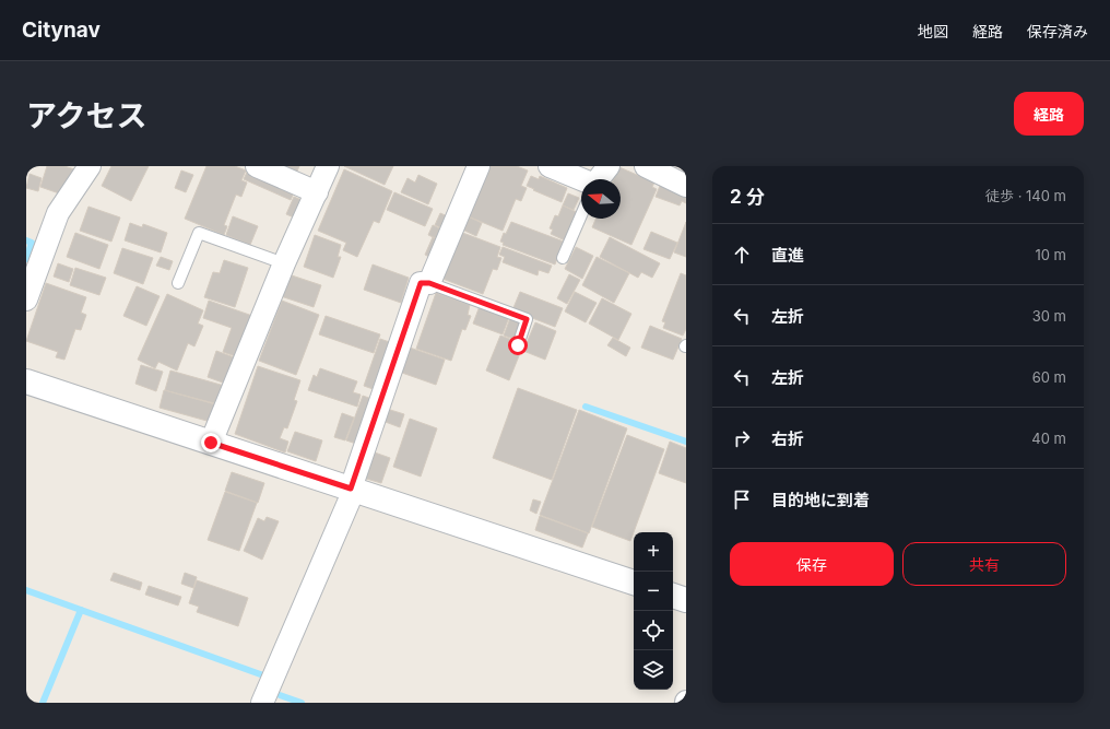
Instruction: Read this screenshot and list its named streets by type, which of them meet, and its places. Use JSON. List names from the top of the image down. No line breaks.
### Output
{"north":"left","page":{"header":"Citynav","nav":["地図","経路","保存済み"],"title":"アクセス","buttons":["経路",["保存","共有"]],"heading":["2 分","徒歩 · 140 m"],"list":[["直進","10 m"],["左折","30 m"],["左折","60 m"],["右折","40 m"],"目的地に到着"],"map_buttons":["+","−"]}}
